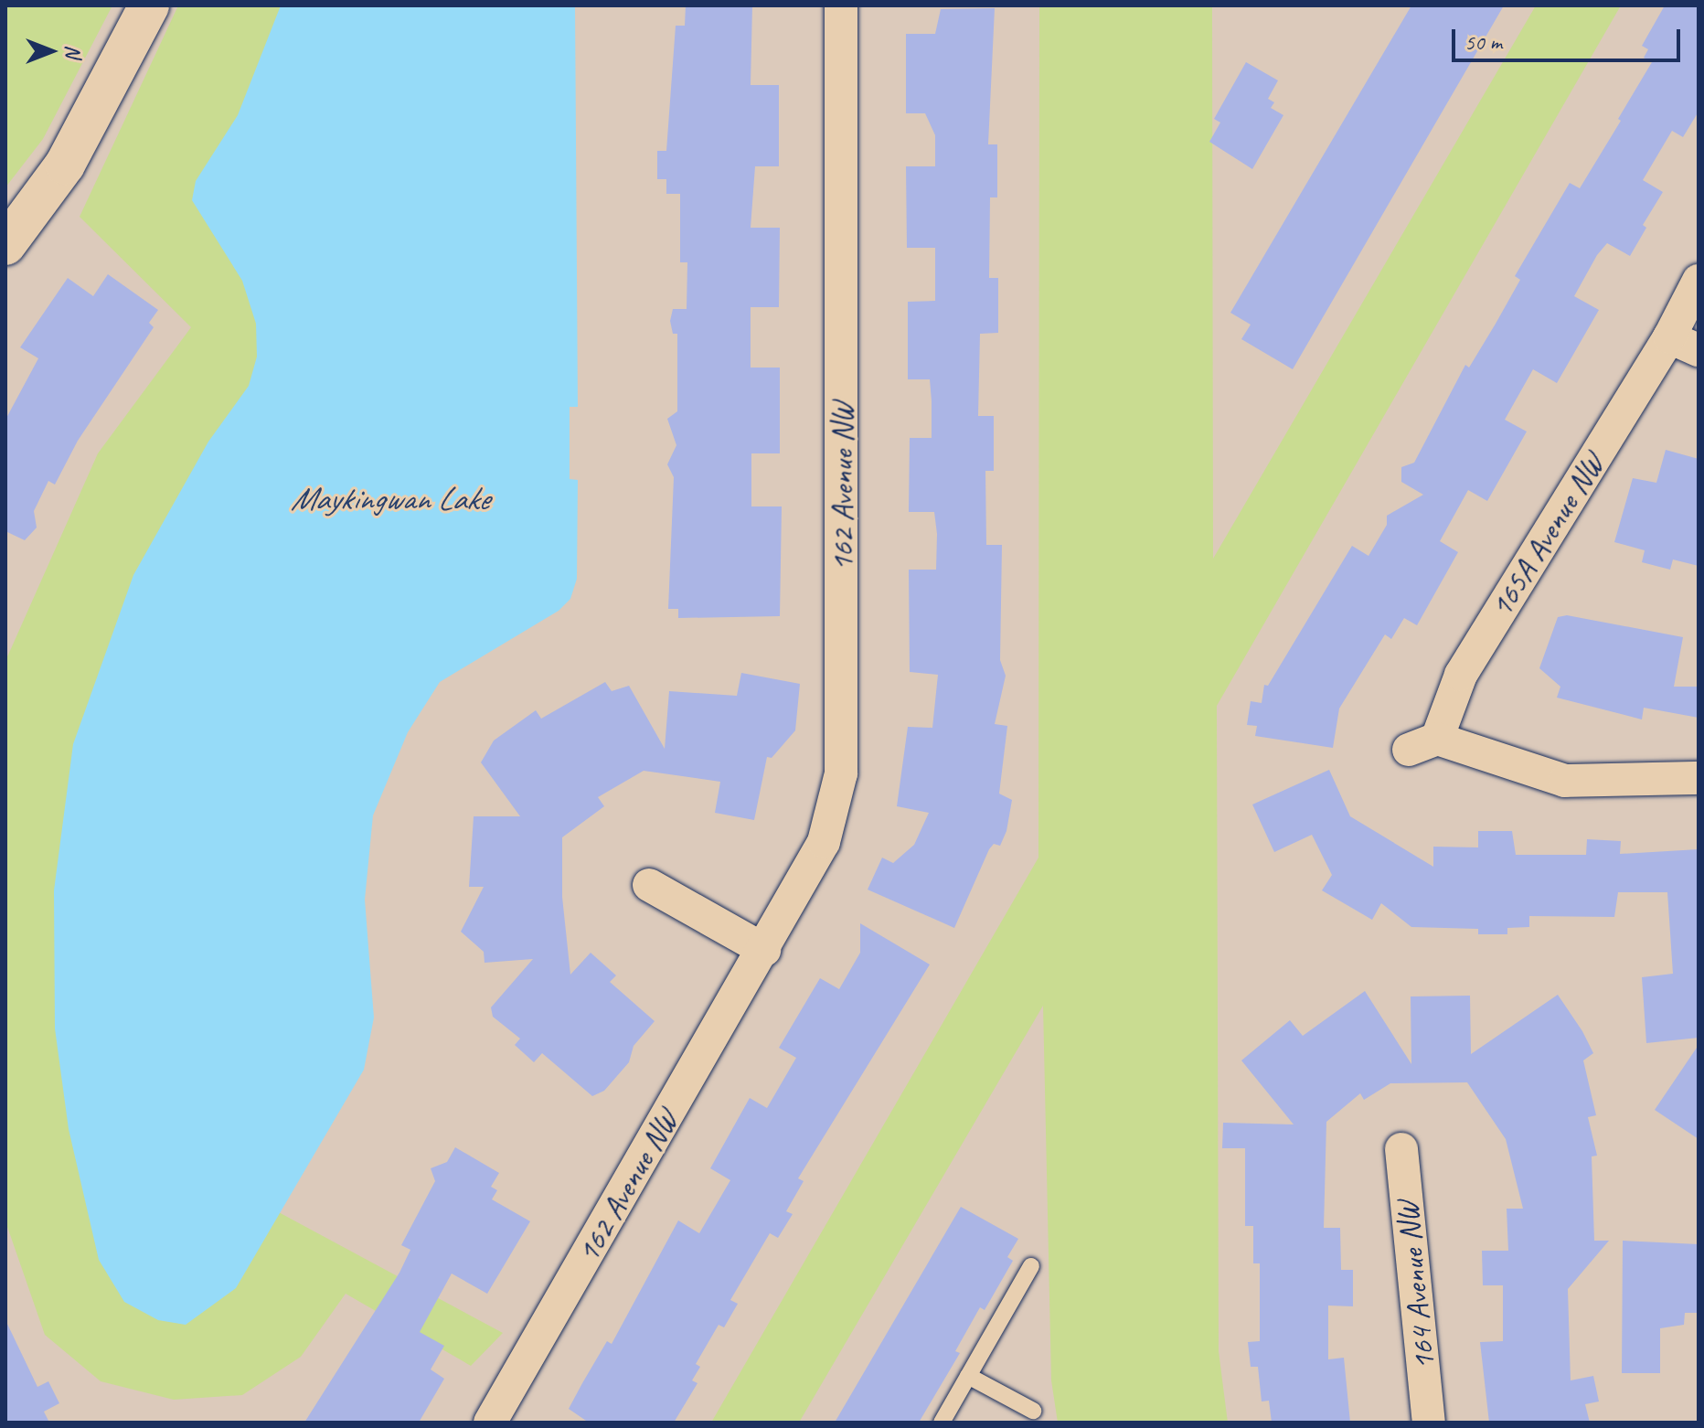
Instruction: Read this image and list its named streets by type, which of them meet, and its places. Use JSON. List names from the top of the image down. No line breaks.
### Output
{"streets":{"street":["162 Avenue NW","165A Avenue NW","164 Avenue NW"]},"water":["Maykingwan Lake"],"scale_bar":"50 m","north":"right"}
